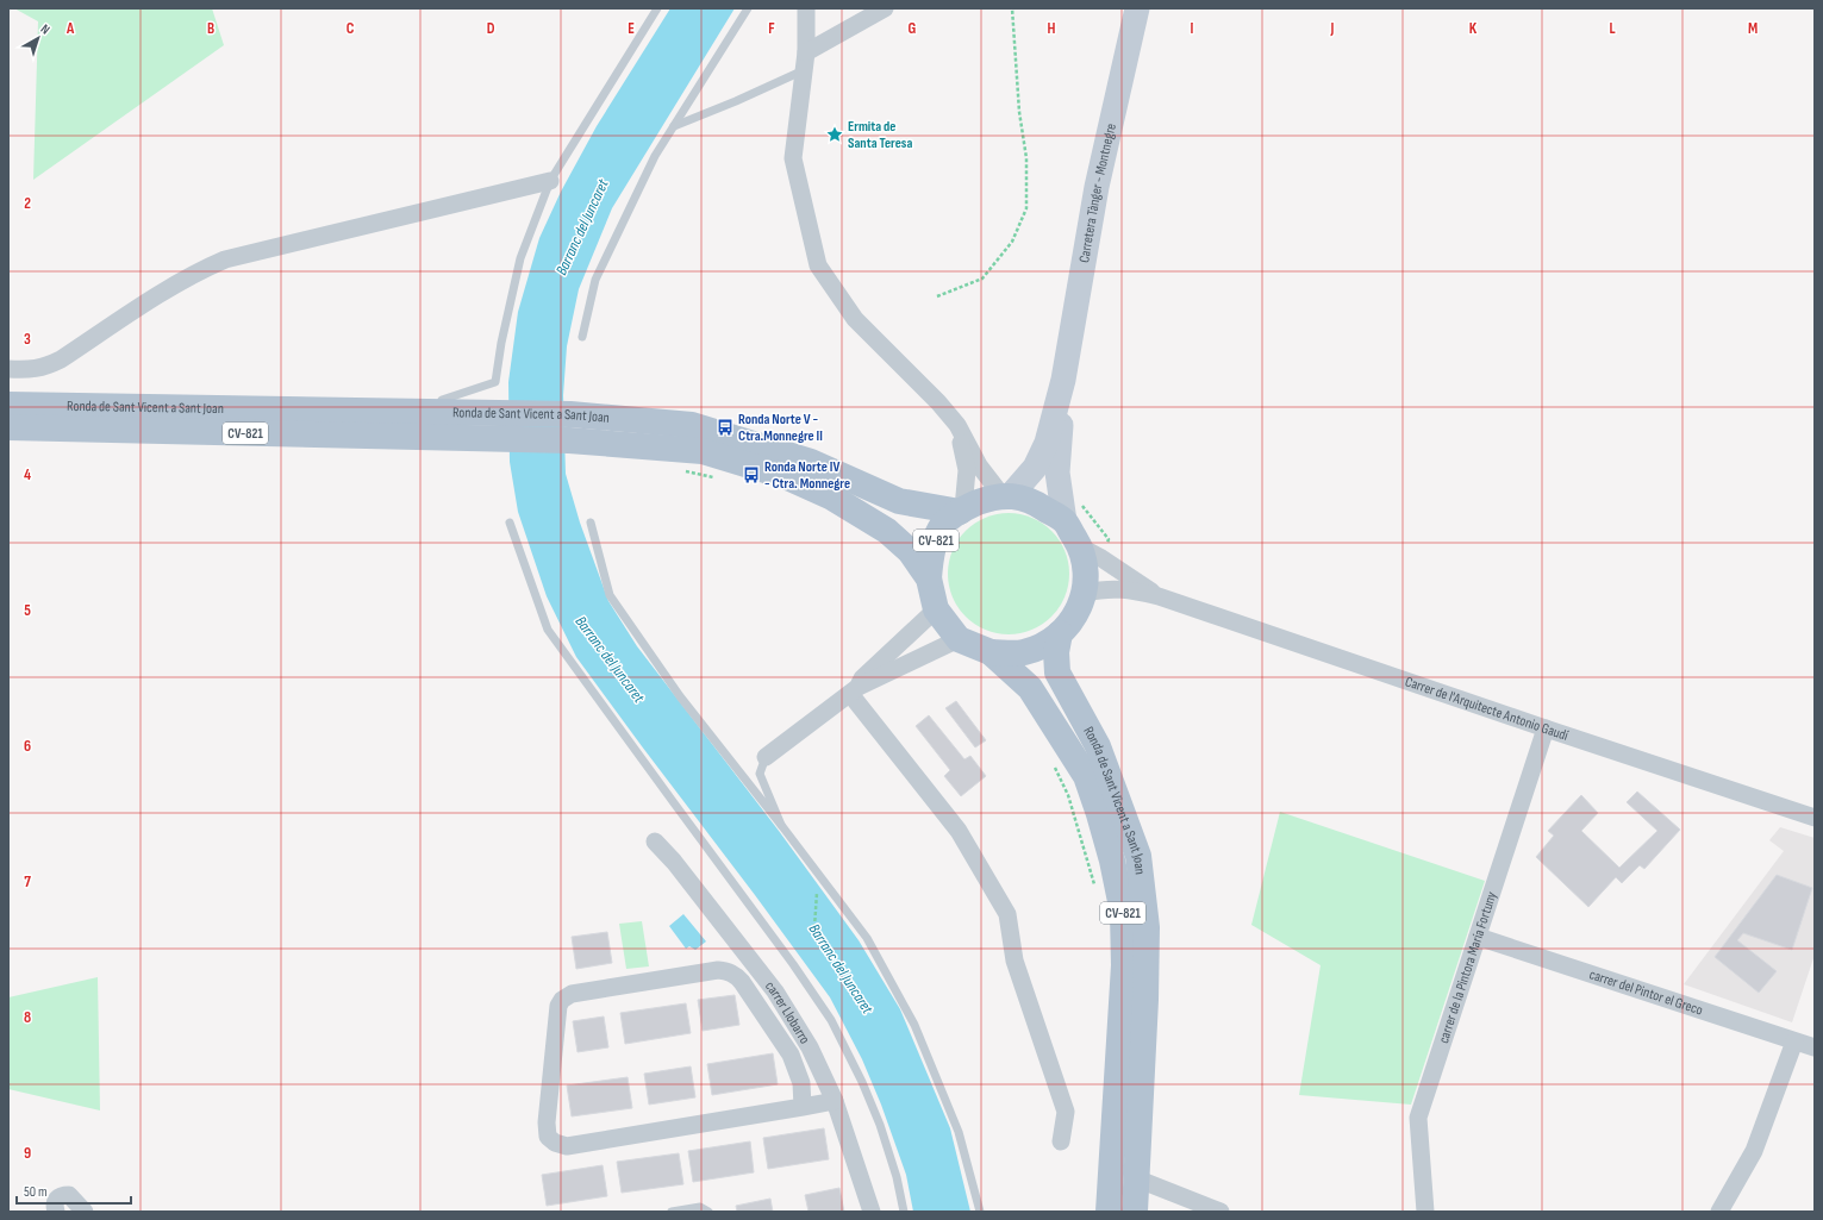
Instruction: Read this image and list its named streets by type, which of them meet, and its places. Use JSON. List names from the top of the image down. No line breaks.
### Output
{"streets":{"main road":["Ronda de Sant Vicent a Sant Joan","CV-821"],"street":["Carretera Tànger - Montnegre","Carrer de l'Arquitecte Antonio Gaudí","carrer de la Pintora María Fortuny","carrer del Pintor el Greco","carrer Llobarro"]},"crossings":[["Carretera Tànger - Montnegre","Ronda de Sant Vicent a Sant Joan"],["Carretera Tànger - Montnegre","CV-821"],["Carretera Tànger - Montnegre","Carrer de l'Arquitecte Antonio Gaudí"],["Ronda de Sant Vicent a Sant Joan","CV-821"],["Ronda de Sant Vicent a Sant Joan","Carrer de l'Arquitecte Antonio Gaudí"],["CV-821","Carrer de l'Arquitecte Antonio Gaudí"],["Carrer de l'Arquitecte Antonio Gaudí","carrer de la Pintora María Fortuny"],["carrer de la Pintora María Fortuny","carrer del Pintor el Greco"]],"water":["Barranc del Juncaret"],"places":{"place":["Ermita de Santa Teresa"],"bus stop":["Ronda Norte V - Ctra.Monnegre II","Ronda Norte IV - Ctra. Monnegre"]},"scale_bar":"50 m","north":"top right","grid":{"columns":["A","B","C","D","E","F","G","H","I","J","K","L","M"],"rows":["2","3","4","5","6","7","8","9"]}}
